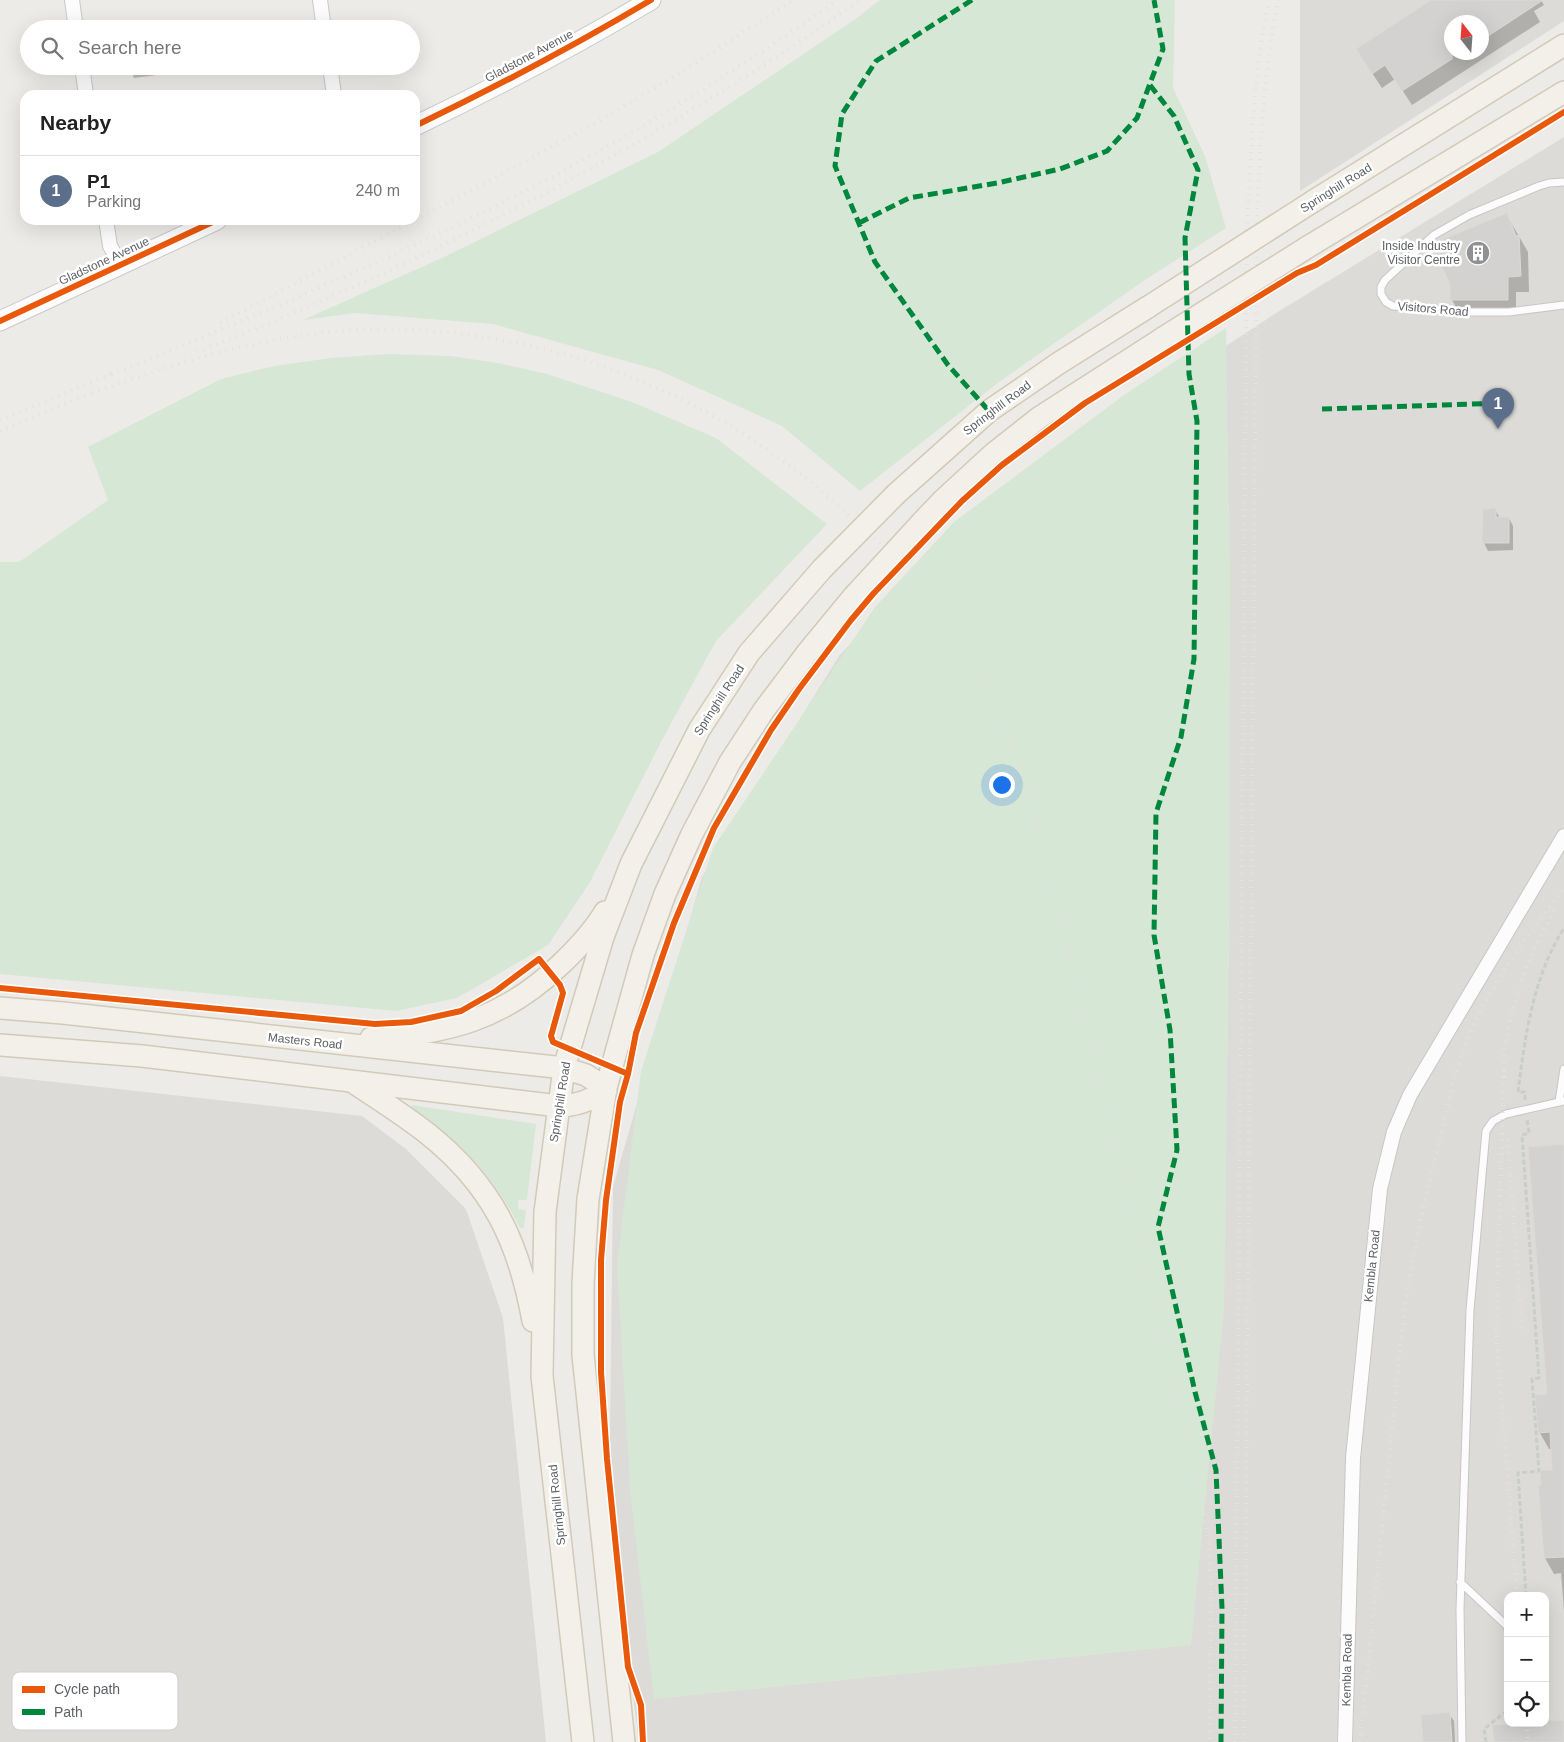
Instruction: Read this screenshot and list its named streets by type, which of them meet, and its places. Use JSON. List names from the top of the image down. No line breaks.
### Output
{"streets":{"main road":["Gladstone Avenue","Springhill Road","Masters Road"],"street":["Kembla Road"],"lane":["Visitors Road"]},"crossings":[["Springhill Road","Masters Road"]],"places":{"building":["Inside Industry Visitor Centre"]},"legend":["Cycle path","Path"],"north":"top","page":{"search":"Search here","heading":"Nearby","list":[{"mark":"1","name":"P1","note":"Parking","value":"240 m"}],"pins":"1","map_buttons":["+","−"]}}
